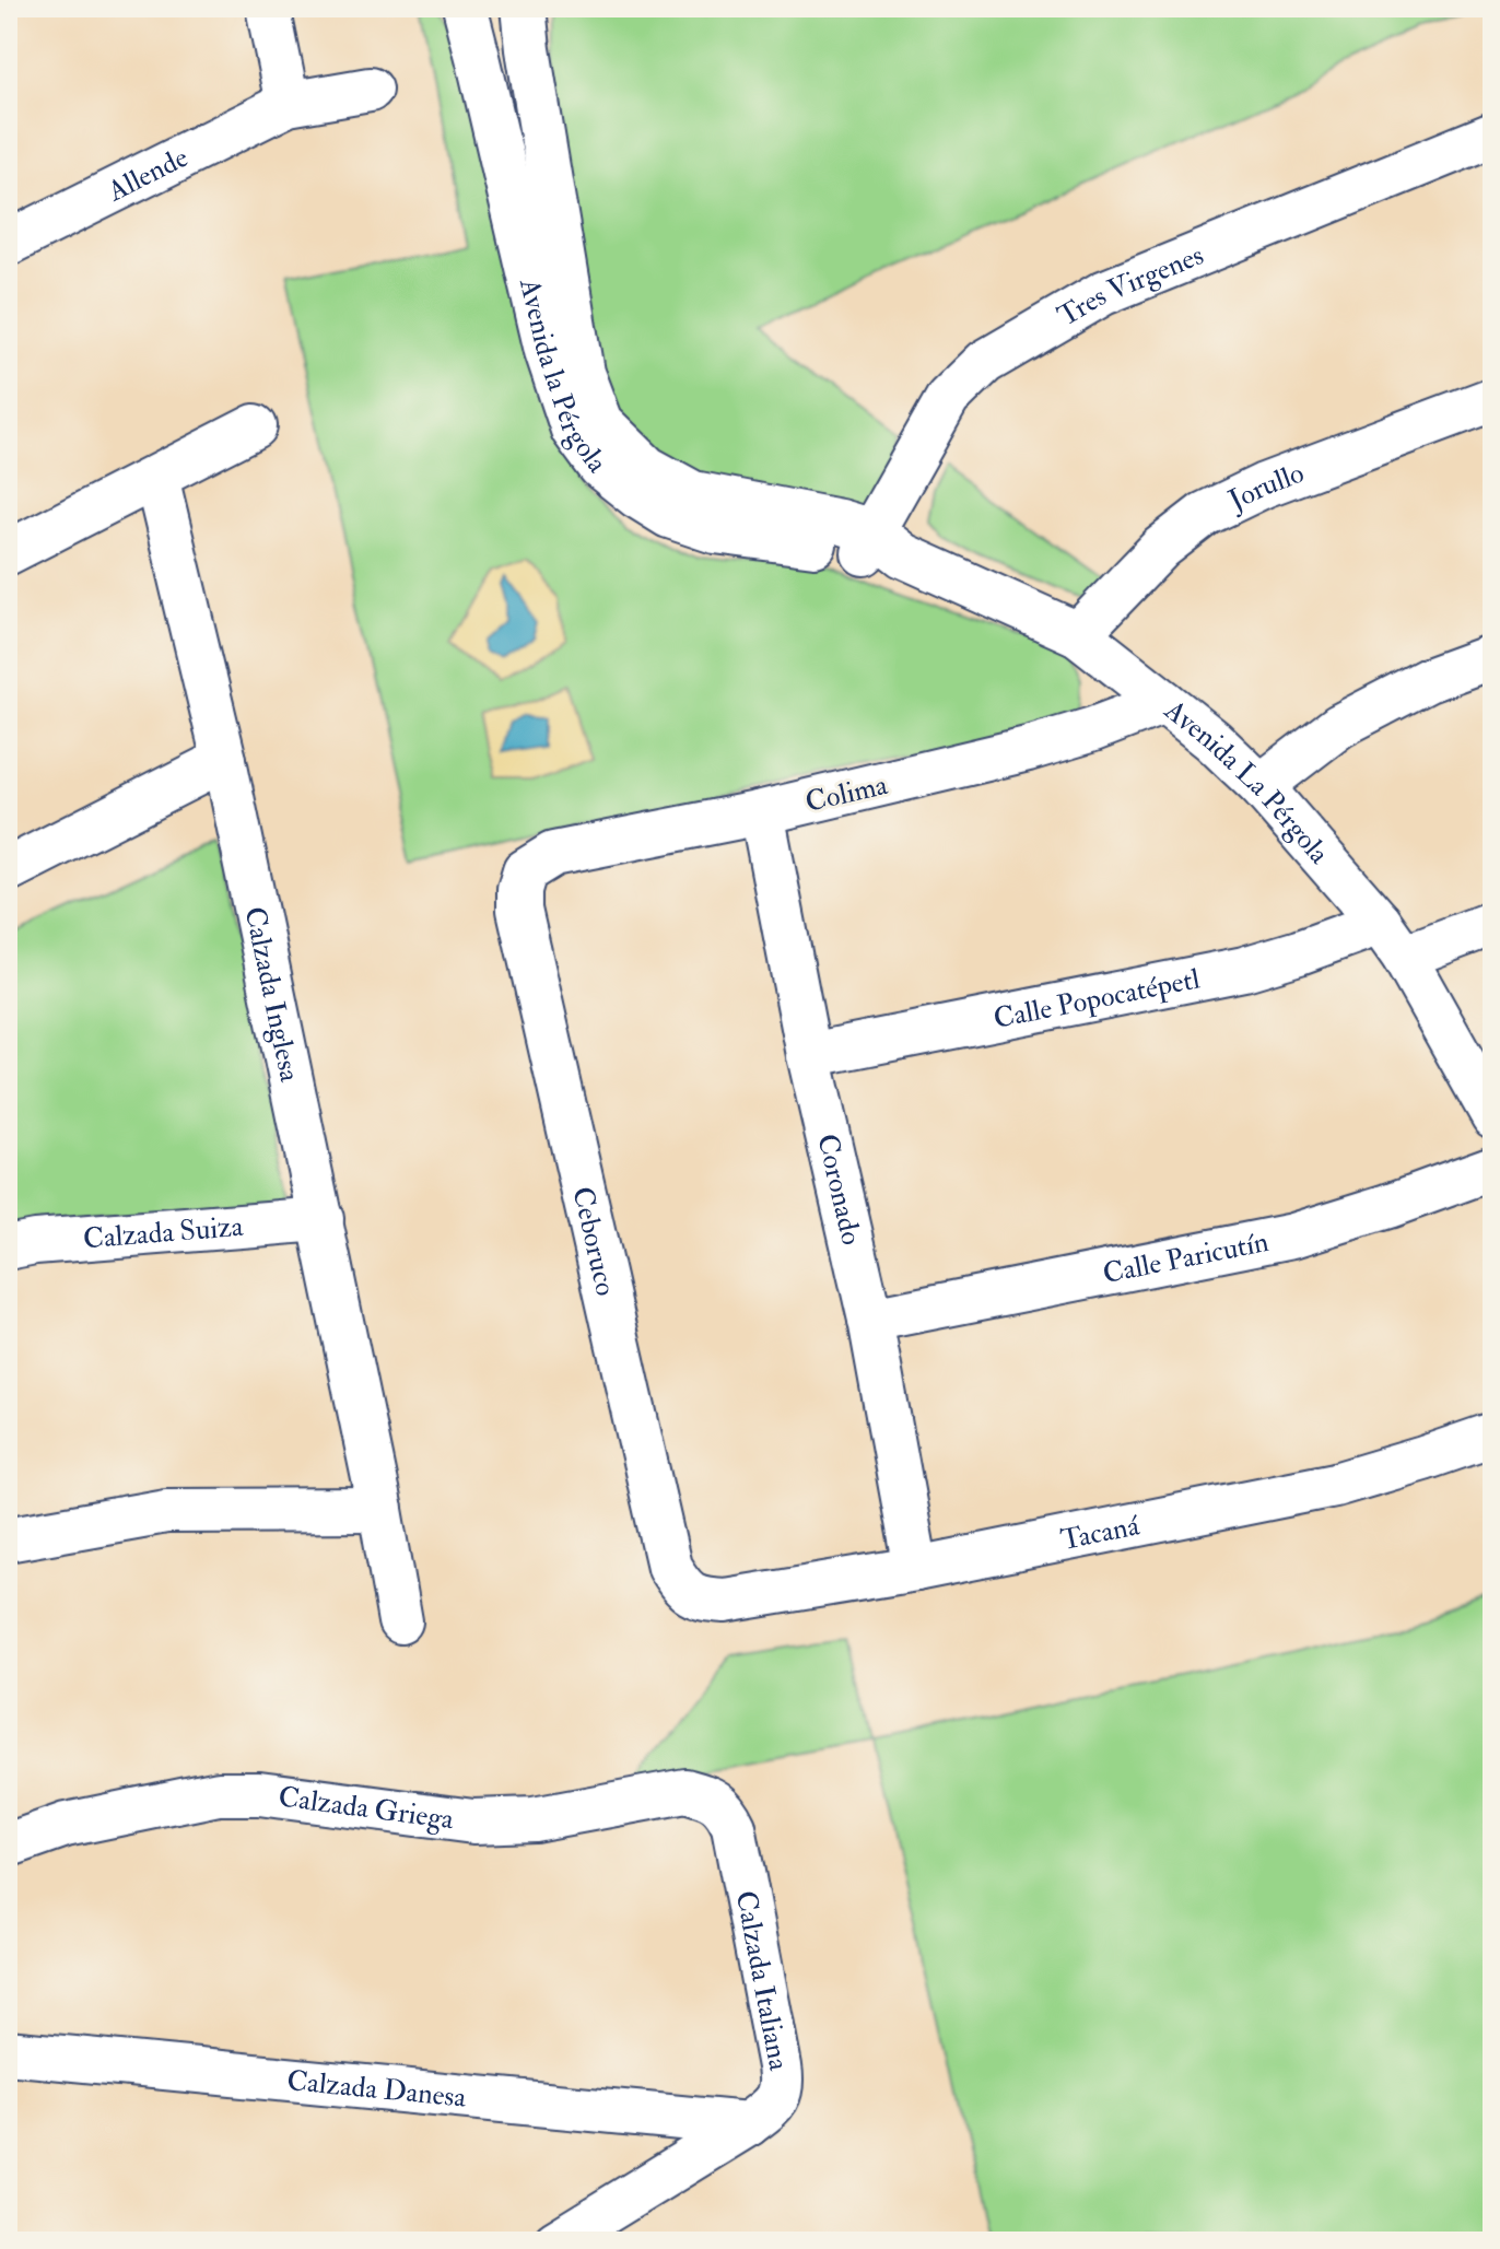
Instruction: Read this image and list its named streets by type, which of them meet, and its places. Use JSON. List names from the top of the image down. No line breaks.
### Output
{"streets":{"street":["Allende","Tres Virgenes","Avenida la Pérgola","Jorullo","Avenida La Pérgola","Colima","Calzada Inglesa","Calle Popocatépetl","Coronado","Calzada Suiza","Ceboruco","Calle Paricutín","Tacaná","Calzada Griega","Calzada Italiana","Calzada Danesa"]},"crossings":[["Tres Virgenes","Avenida la Pérgola"],["Tres Virgenes","Avenida La Pérgola"],["Avenida la Pérgola","Avenida La Pérgola"],["Jorullo","Avenida La Pérgola"],["Avenida La Pérgola","Colima"],["Avenida La Pérgola","Calle Popocatépetl"],["Colima","Coronado"],["Colima","Ceboruco"],["Calzada Inglesa","Calzada Suiza"],["Calle Popocatépetl","Coronado"],["Coronado","Calle Paricutín"],["Coronado","Tacaná"],["Ceboruco","Tacaná"],["Calzada Griega","Calzada Italiana"],["Calzada Italiana","Calzada Danesa"]]}
